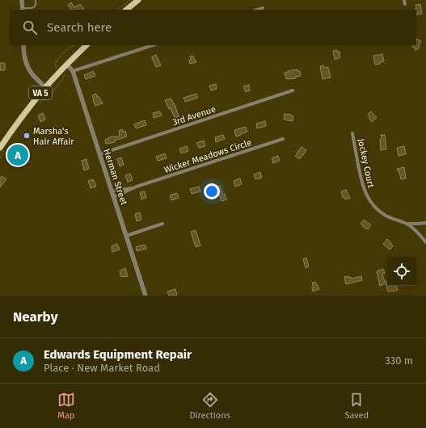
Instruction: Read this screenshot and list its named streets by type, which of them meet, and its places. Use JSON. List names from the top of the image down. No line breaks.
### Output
{"streets":{"main road":["VA 5"],"street":["3rd Avenue","Wicker Meadows Circle","Jockey Court","Herman Street"]},"crossings":[["VA 5","Herman Street"],["3rd Avenue","Herman Street"],["Wicker Meadows Circle","Herman Street"]],"places":["Marsha's Hair Affair"],"page":{"search":"Search here","pins":"A","heading":"Nearby","list":[{"mark":"A","name":"Edwards Equipment Repair","note":"Place · New Market Road","value":"330 m"}],"nav":["Map","Directions","Saved"]}}
